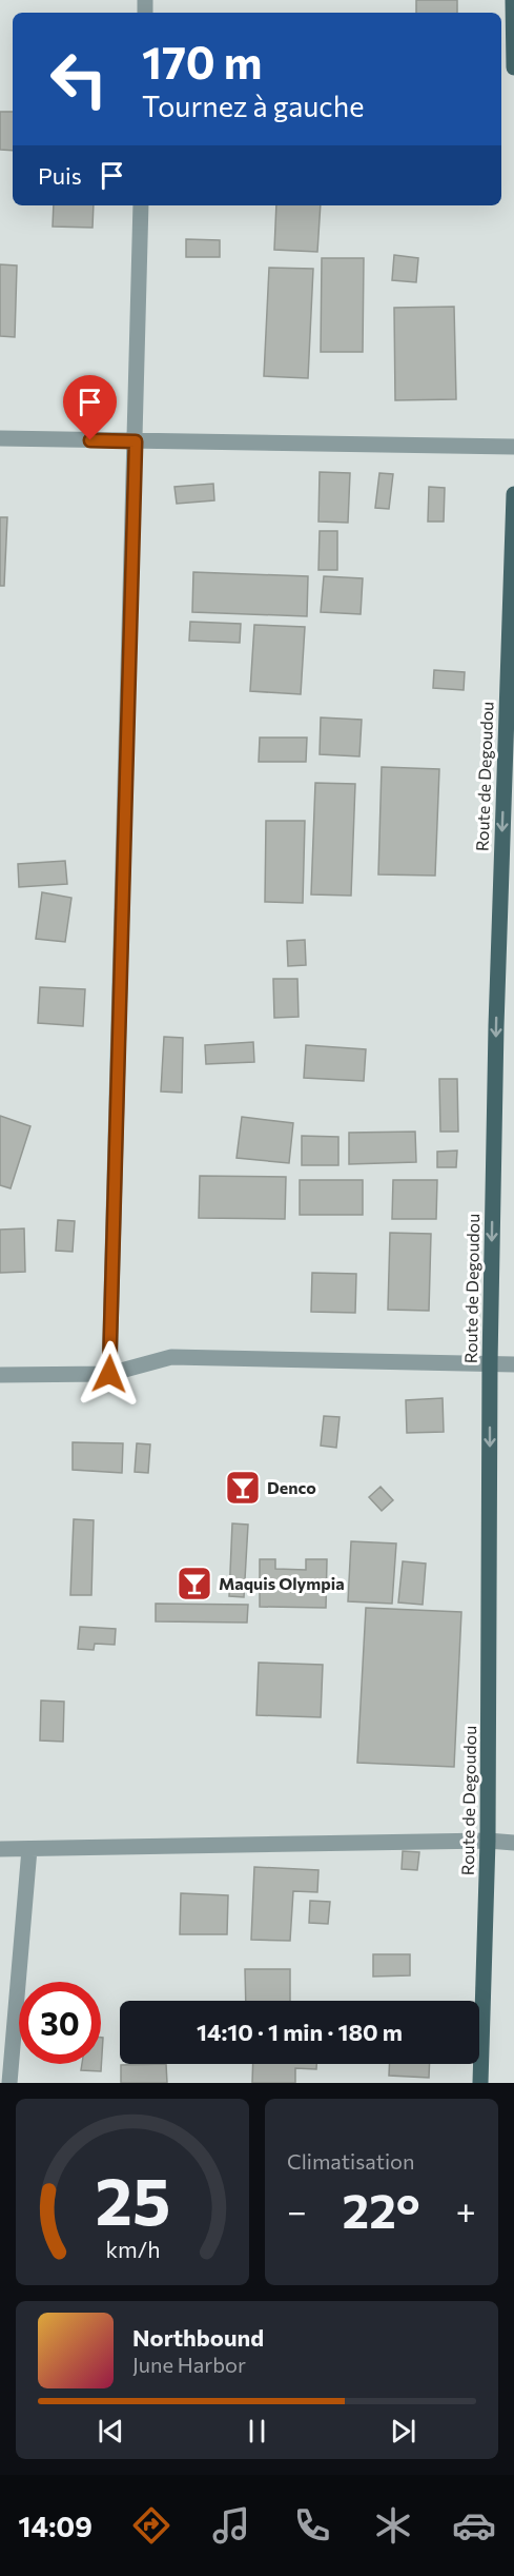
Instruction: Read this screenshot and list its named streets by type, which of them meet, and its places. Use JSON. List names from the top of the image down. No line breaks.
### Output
{"streets":{"main road":["Route de Degoudou"]},"one_way":["Route de Degoudou"],"places":{"bar":["Denco","Maquis Olympia"]},"page":{"turn":["170 m","Tournez à gauche"],"then":"Puis","limit":"30","trip":"14:10 · 1 min · 180 m","tile":"Climatisation","heat":["−","22°","+"],"song":["Northbound","June Harbor"],"tabs":"14:09","gauge":["25","km/h"]}}
